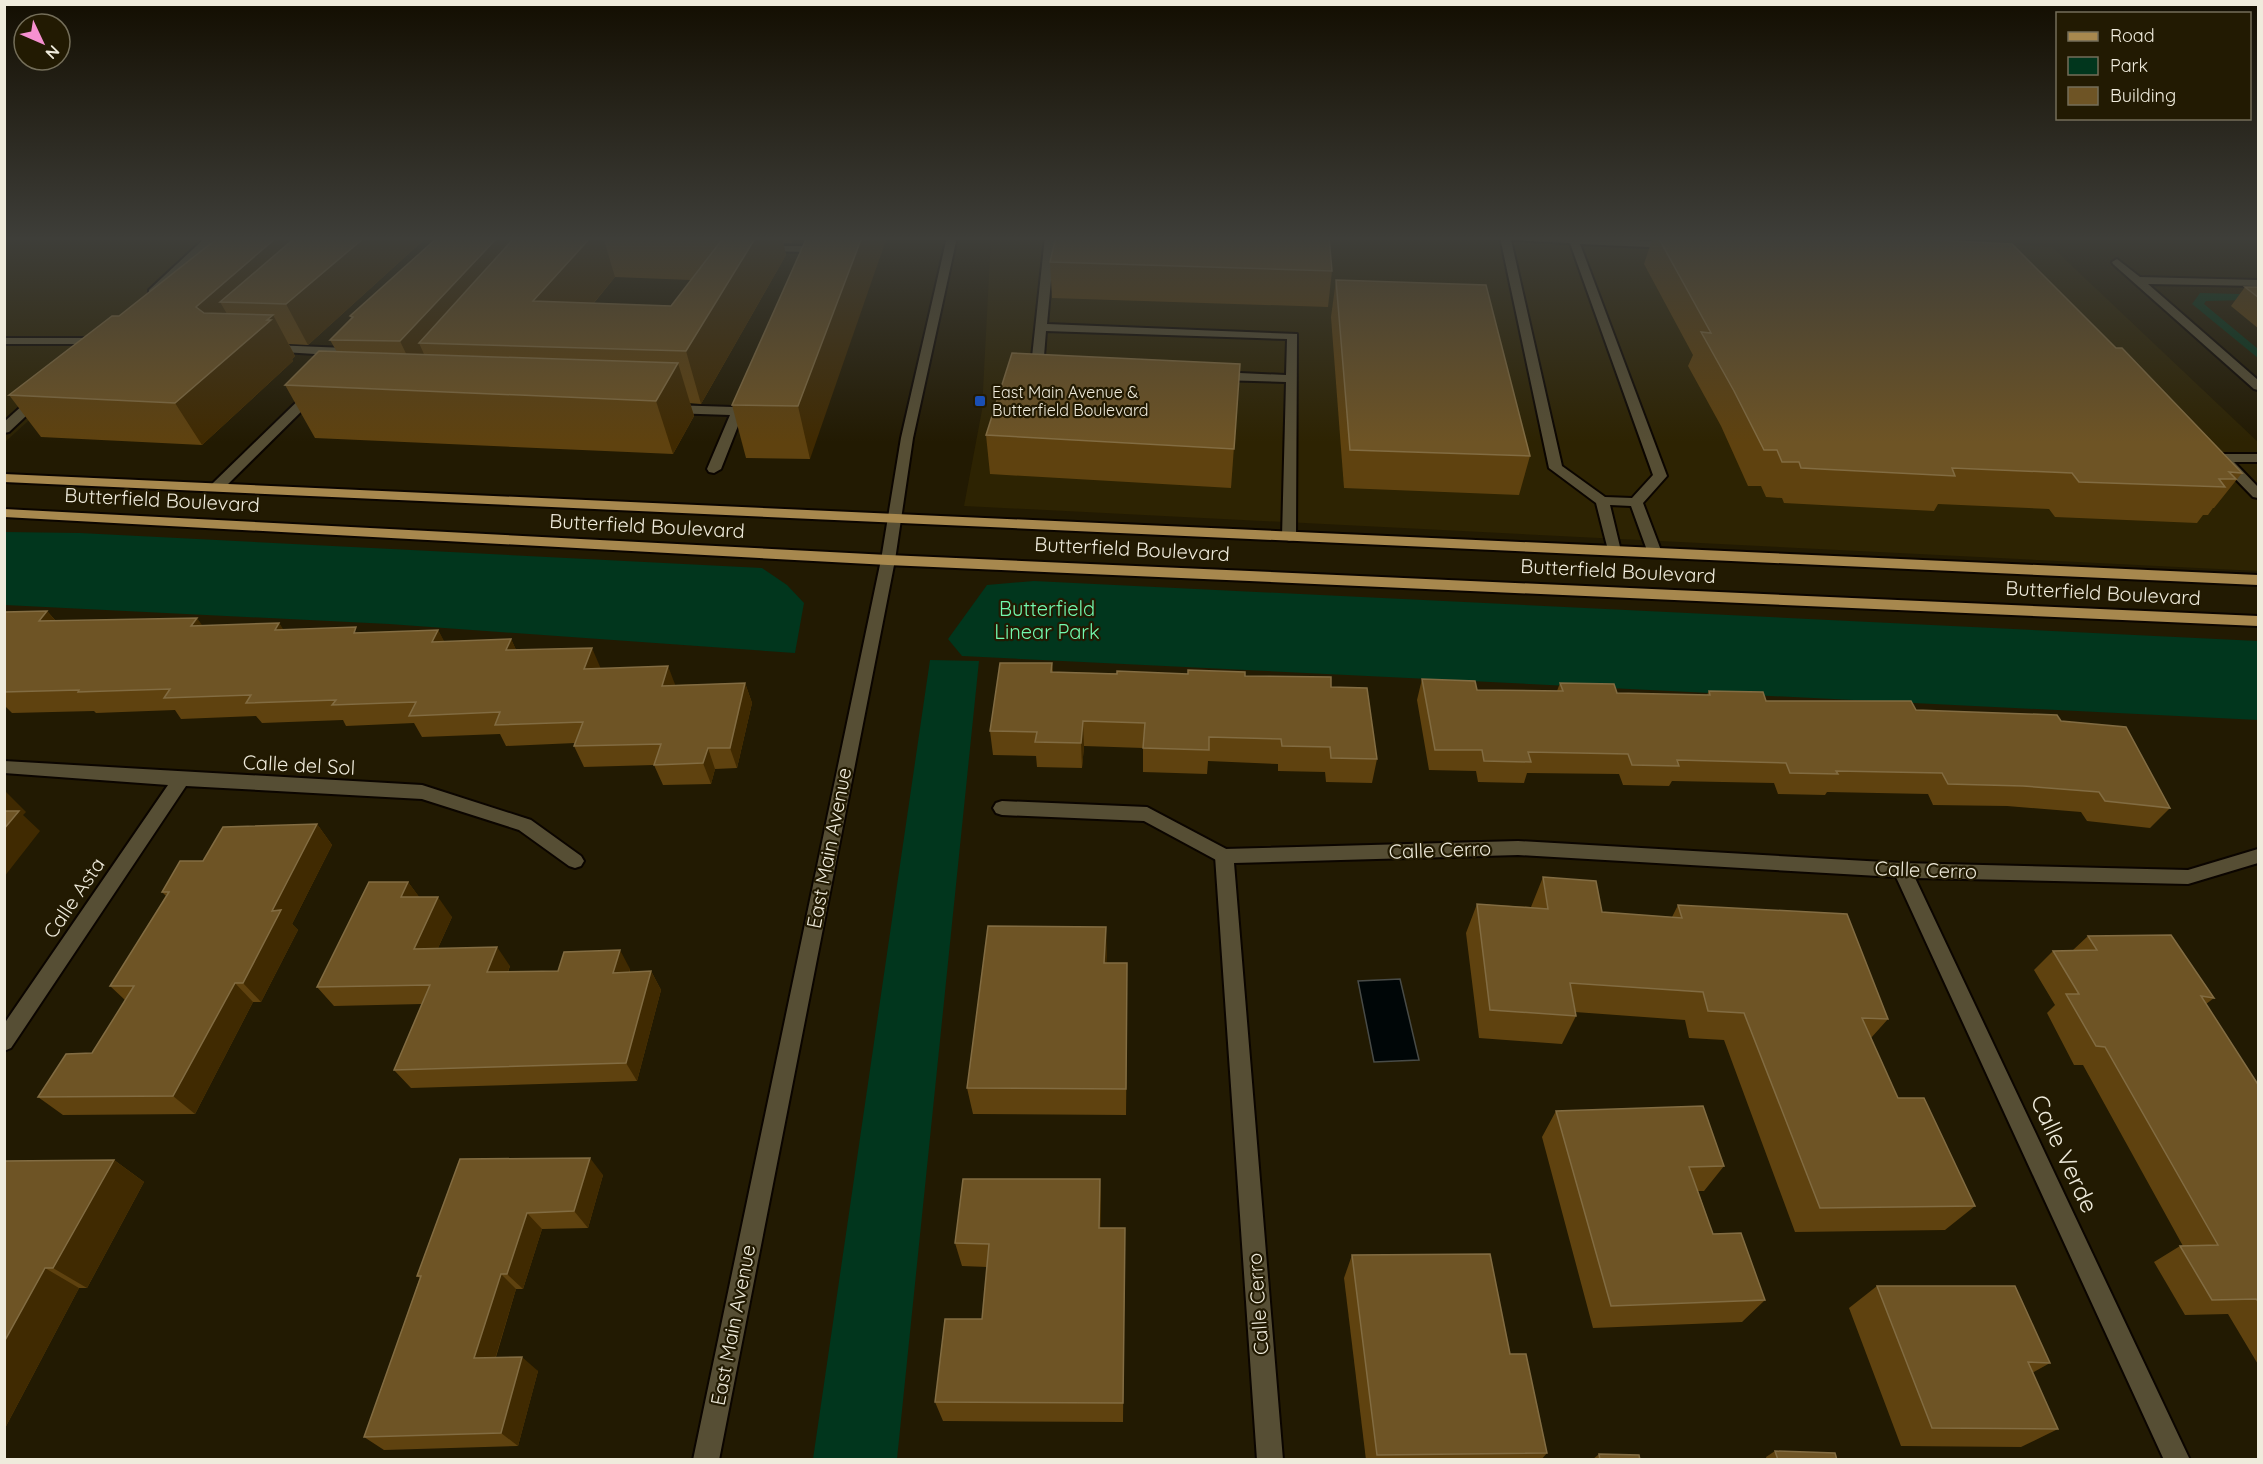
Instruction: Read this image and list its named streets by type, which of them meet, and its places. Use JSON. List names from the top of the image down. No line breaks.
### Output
{"streets":{"main road":["Butterfield Boulevard"],"street":["Calle del Sol","East Main Avenue","Calle Cerro","Calle Asta","Calle Verde"]},"crossings":[["Butterfield Boulevard","East Main Avenue"],["Calle del Sol","Calle Asta"],["Calle Cerro","Calle Verde"]],"parks":["Butterfield Linear Park"],"places":{"transit":["East Main Avenue & Butterfield Boulevard"]},"legend":["Road","Park","Building"],"north":"bottom right"}
